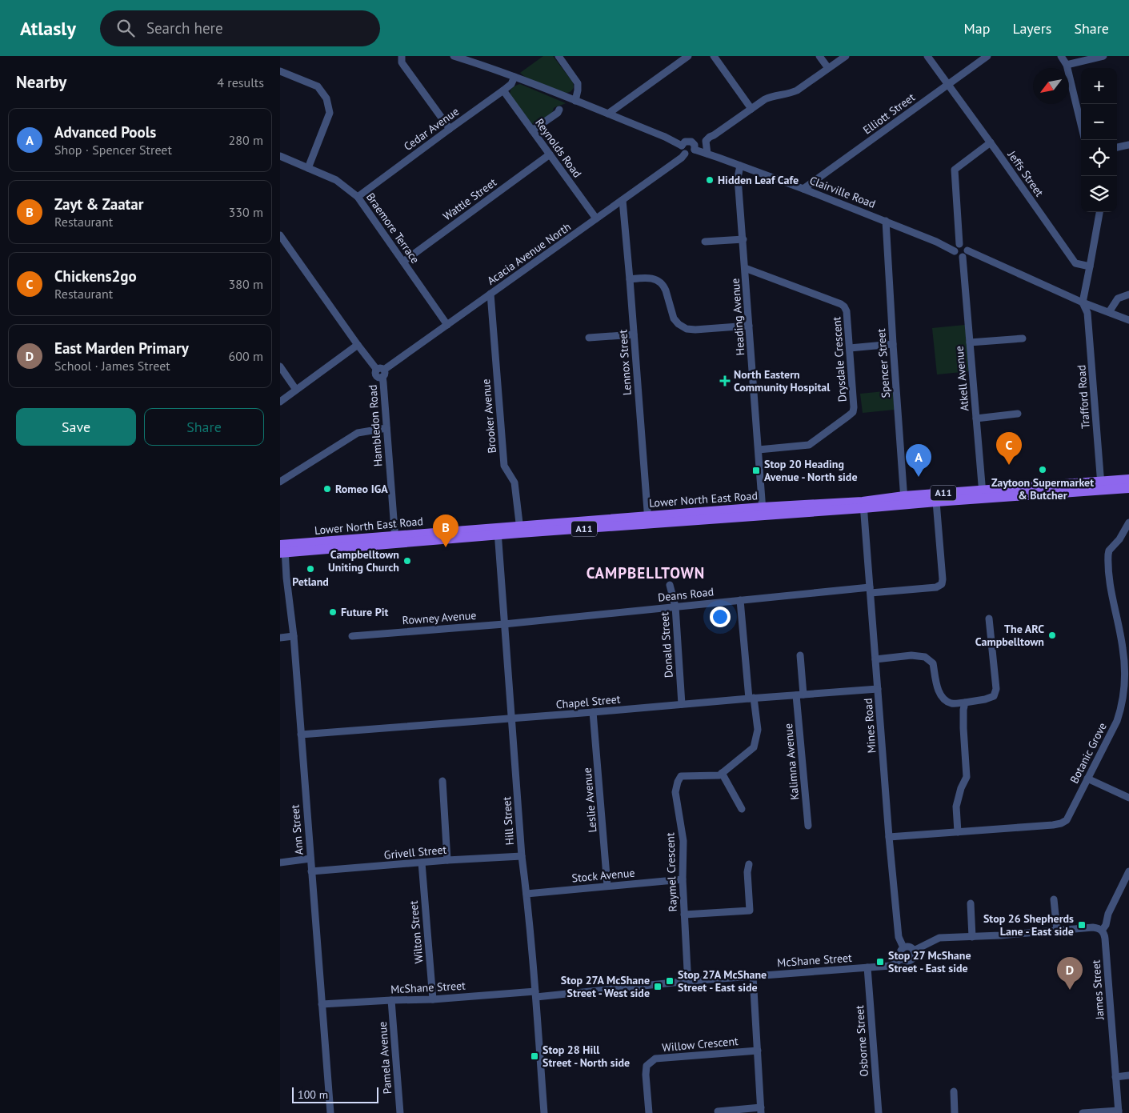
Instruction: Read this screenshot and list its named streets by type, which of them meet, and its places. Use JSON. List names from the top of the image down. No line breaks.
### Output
{"streets":{"main road":["A11","Lower North East Road"],"street":["Elliott Street","Cedar Avenue","Reynolds Road","Jeffs Street","Clairville Road","Wattle Street","Braemore Terrace","Acacia Avenue North","Heading Avenue","Drysdale Crescent","Lennox Street","Spencer Street","Atkell Avenue","Trafford Road","Brooker Avenue","Hambledon Road","Deans Road","Rowney Avenue","Donald Street","Chapel Street","Mines Road","Botanic Grove","Kalimna Avenue","Leslie Avenue","Hill Street","Ann Street","Grivell Street","Raymel Crescent","Stock Avenue","Wilton Street","McShane Street","James Street","Osborne Street","Willow Crescent","Pamela Avenue"]},"crossings":[["Elliott Street","Jeffs Street"],["Elliott Street","Clairville Road"],["Cedar Avenue","Reynolds Road"],["Cedar Avenue","Braemore Terrace"],["Reynolds Road","Wattle Street"],["Reynolds Road","Acacia Avenue North"],["Clairville Road","Acacia Avenue North"],["Clairville Road","Heading Avenue"],["Clairville Road","Spencer Street"],["Wattle Street","Braemore Terrace"],["Braemore Terrace","Acacia Avenue North"],["Acacia Avenue North","Lennox Street"],["Acacia Avenue North","Brooker Avenue"],["Acacia Avenue North","Hambledon Road"],["Heading Avenue","Drysdale Crescent"],["Heading Avenue","Lower North East Road"],["Lennox Street","Lower North East Road"],["Spencer Street","Lower North East Road"],["Atkell Avenue","Lower North East Road"],["Trafford Road","Lower North East Road"],["Brooker Avenue","Lower North East Road"],["Hambledon Road","Lower North East Road"],["Lower North East Road","Deans Road"],["Lower North East Road","Mines Road"],["Lower North East Road","Hill Street"],["Lower North East Road","Ann Street"],["Deans Road","Rowney Avenue"],["Deans Road","Donald Street"],["Deans Road","Mines Road"],["Deans Road","Hill Street"],["Deans Road","Raymel Crescent"],["Rowney Avenue","Hill Street"],["Donald Street","Chapel Street"],["Chapel Street","Mines Road"],["Chapel Street","Kalimna Avenue"],["Chapel Street","Leslie Avenue"],["Chapel Street","Hill Street"],["Chapel Street","Ann Street"],["Chapel Street","Raymel Crescent"],["Mines Road","Botanic Grove"],["Mines Road","McShane Street"],["Leslie Avenue","Stock Avenue"],["Hill Street","Grivell Street"],["Hill Street","Stock Avenue"],["Hill Street","McShane Street"],["Ann Street","Grivell Street"],["Ann Street","McShane Street"],["Grivell Street","Wilton Street"],["Raymel Crescent","Stock Avenue"],["Raymel Crescent","McShane Street"],["Wilton Street","McShane Street"],["McShane Street","Osborne Street"],["McShane Street","Pamela Avenue"]],"districts":["CAMPBELLTOWN"],"places":{"other":["Hidden Leaf Cafe","Zaytoon Supermarket & Butcher","Romeo IGA","Campbelltown Uniting Church","Petland","Future Pit","The ARC Campbelltown"],"health":["North Eastern Community Hospital"],"transit":["Stop 20 Heading Avenue - North side","Stop 26 Shepherds Lane - East side","Stop 27 McShane Street - East side","Stop 27A McShane Street - East side","Stop 27A McShane Street - West side","Stop 28 Hill Street - North side"]},"scale_bar":"100 m","north":"bottom left","page":{"header":"Atlasly","search":"Search here","nav":["Map","Layers","Share"],"heading":["Nearby","4 results"],"map_buttons":["+","−"],"list":[{"mark":"A","name":"Advanced Pools","note":"Shop · Spencer Street","value":"280 m"},{"mark":"B","name":"Zayt & Zaatar","note":"Restaurant","value":"330 m"},{"mark":"C","name":"Chickens2go","note":"Restaurant","value":"380 m"},{"mark":"D","name":"East Marden Primary","note":"School · James Street","value":"600 m"}],"buttons":["Save","Share"],"pins":["C","A","B","D"],"scale":"100 m"}}
